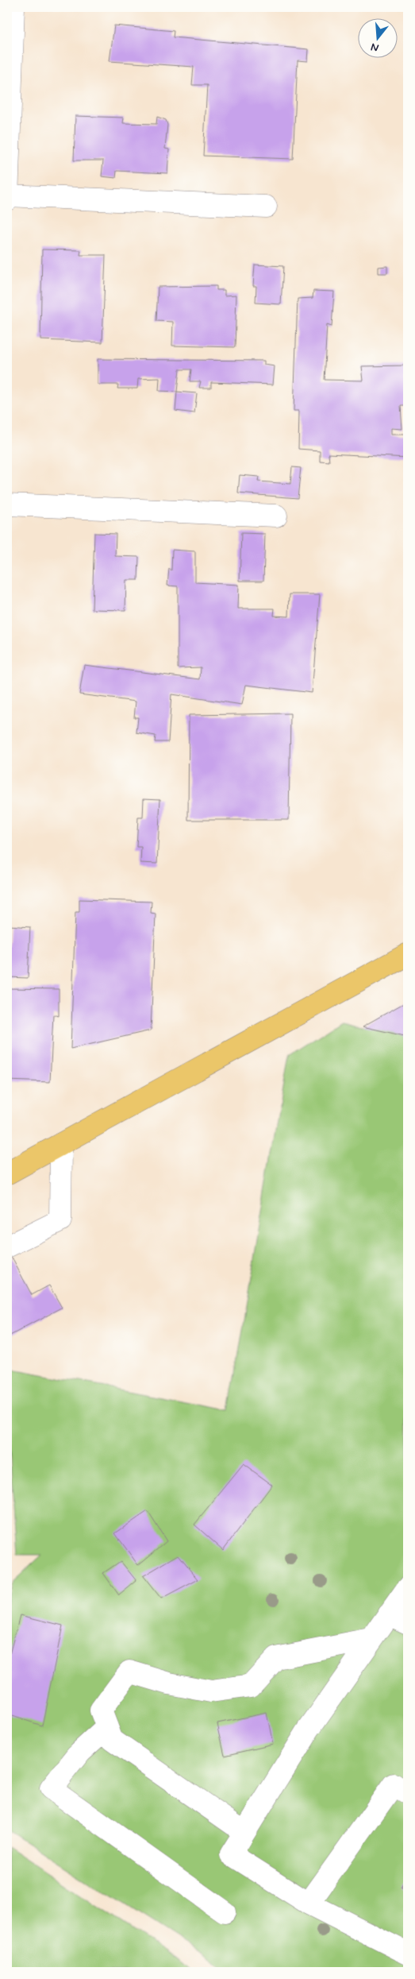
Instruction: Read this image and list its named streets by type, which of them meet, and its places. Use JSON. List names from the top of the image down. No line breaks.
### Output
{"north":"bottom"}
